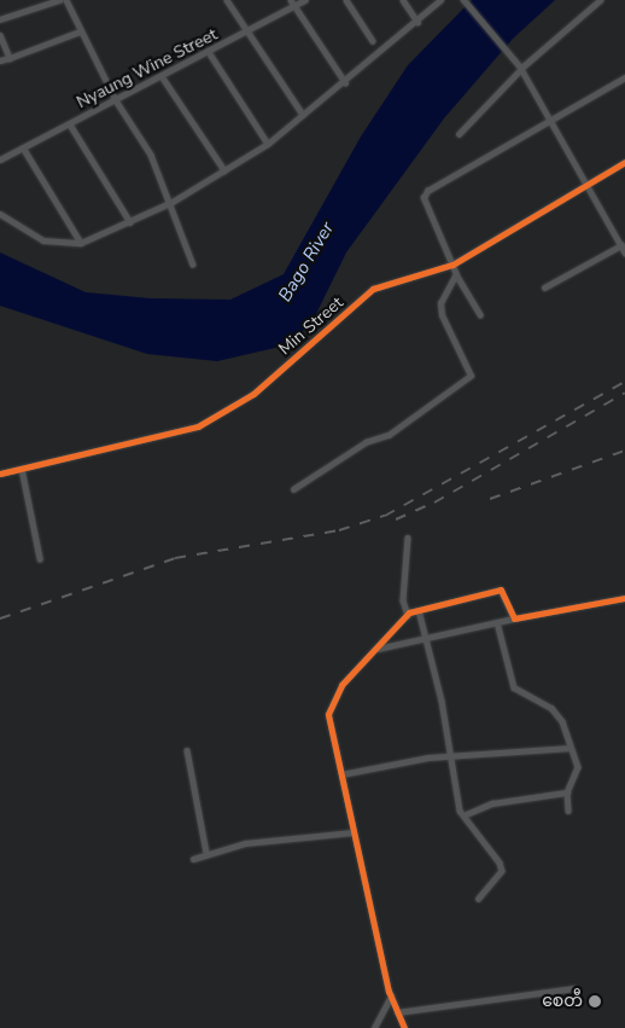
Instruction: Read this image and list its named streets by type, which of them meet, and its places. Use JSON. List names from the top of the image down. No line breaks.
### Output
{"streets":{"street":["Nyaung Wine Street","Min Street"]},"water":["Bago River"],"places":["စေတီ"]}
